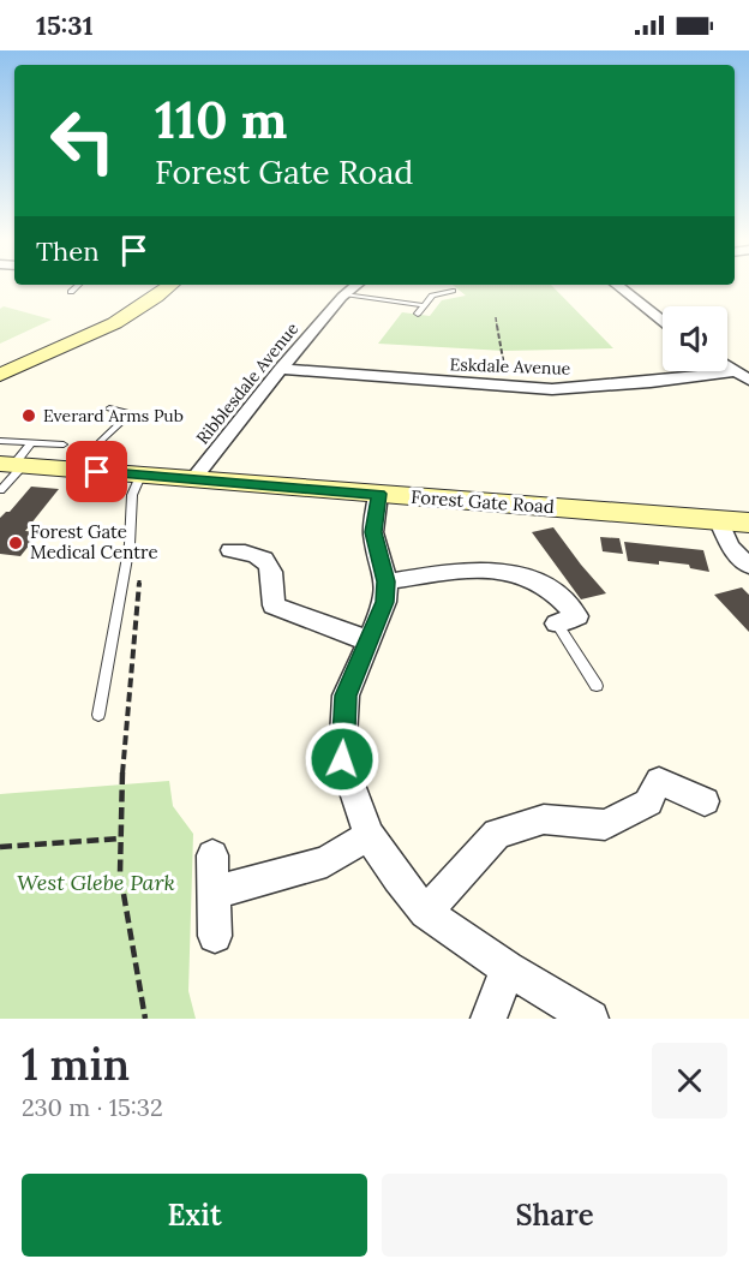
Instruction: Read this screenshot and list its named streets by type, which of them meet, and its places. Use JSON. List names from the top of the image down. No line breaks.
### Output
{"streets":{"street":["Eskdale Avenue","Ribblesdale Avenue","Forest Gate Road"]},"crossings":[["Eskdale Avenue","Ribblesdale Avenue"],["Ribblesdale Avenue","Forest Gate Road"]],"parks":["West Glebe Park"],"places":["Everard Arms Pub","Forest Gate Medical Centre"],"page":{"status":"15:31","turn":["110 m","Forest Gate Road"],"then":"Then","heading":["1 min","230 m · 15:32"],"buttons":["Exit","Share"]}}
